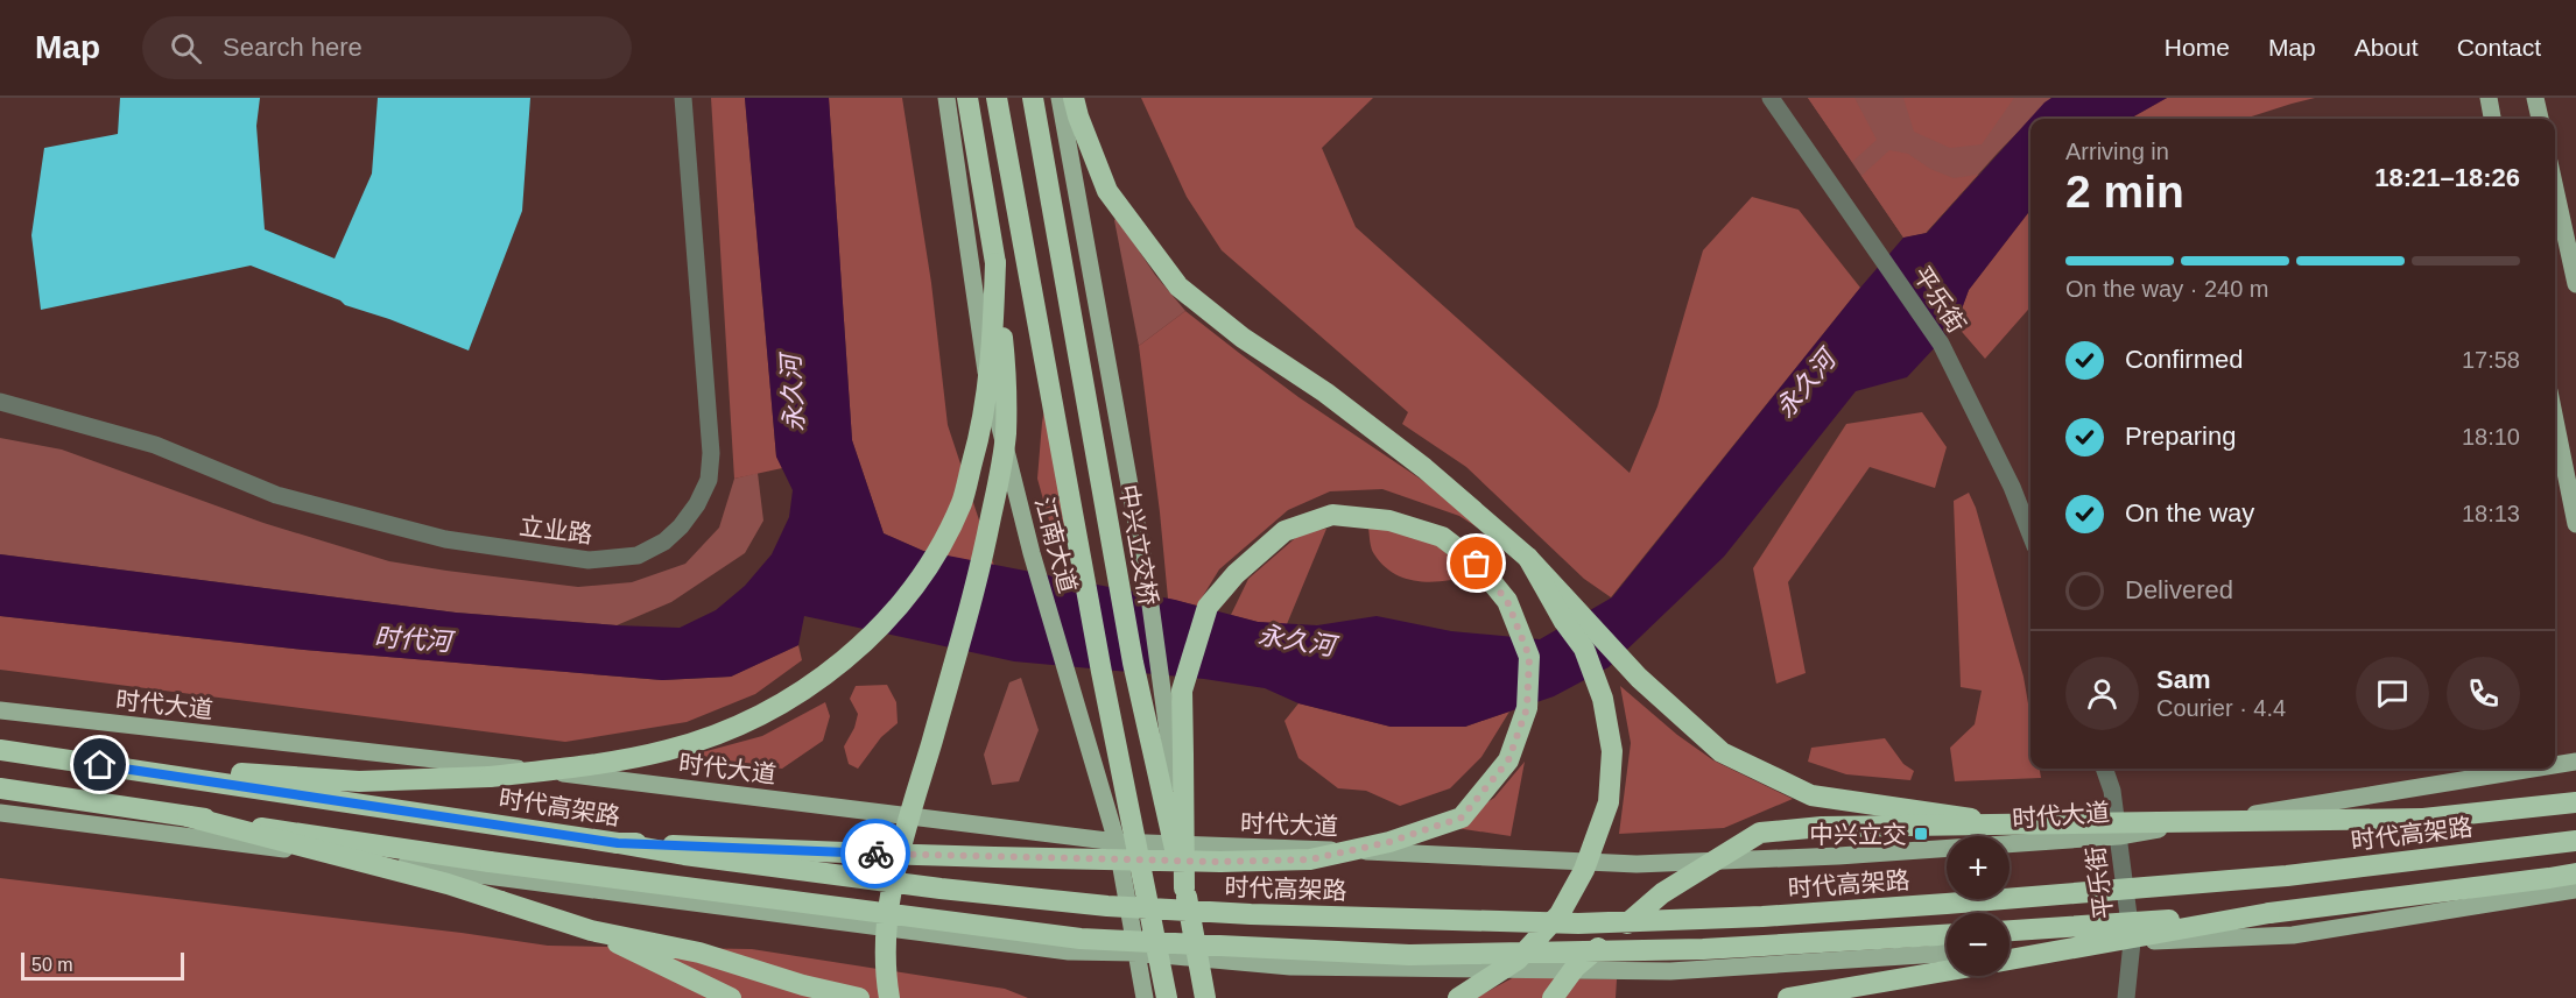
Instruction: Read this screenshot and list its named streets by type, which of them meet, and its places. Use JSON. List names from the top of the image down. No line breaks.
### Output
{"streets":{"highway":["中兴立交桥","时代高架路"],"main road":["江南大道","时代大道"],"street":["平乐街","立业路"]},"crossings":[["平乐街","时代大道"],["江南大道","时代大道"]],"water":["永久河","时代河"],"places":{"transit":["中兴立交"]},"scale_bar":"50 m","page":{"header":"Map","search":"Search here","nav":["Home","Map","About","Contact"],"heading":["2 min","Arriving in","18:21–18:26"],"panel":["Sam","Courier · 4.4"],"bar":"On the way · 240 m","list":[["Confirmed","17:58"],["Preparing","18:10"],["On the way","18:13"],"Delivered"],"map_buttons":["+","−"],"scale":"50 m"}}
